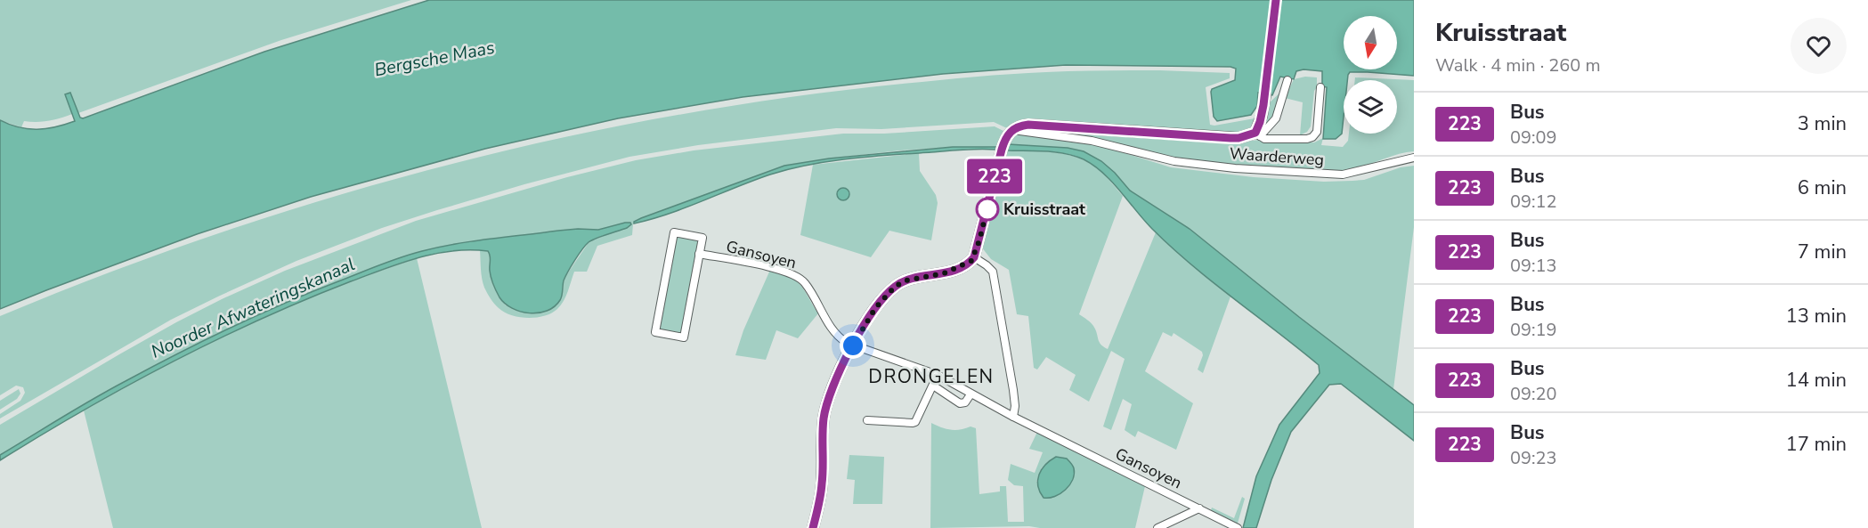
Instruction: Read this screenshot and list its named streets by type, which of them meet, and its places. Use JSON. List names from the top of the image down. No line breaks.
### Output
{"streets":{"street":["Waarderweg","Gansoyen"]},"districts":["DRONGELEN"],"water":["Bergsche Maas","Noorder Afwateringskanaal"],"places":["Kruisstraat"],"lines":["bus line 223"],"north":"bottom","page":{"on_map":"223","heading":["Kruisstraat","Walk · 4 min · 260 m"],"list":[{"mark":"223","name":"Bus","note":"09:09","value":"3 min"},{"mark":"223","name":"Bus","note":"09:12","value":"6 min"},{"mark":"223","name":"Bus","note":"09:13","value":"7 min"},{"mark":"223","name":"Bus","note":"09:19","value":"13 min"},{"mark":"223","name":"Bus","note":"09:20","value":"14 min"},{"mark":"223","name":"Bus","note":"09:23","value":"17 min"}]}}
